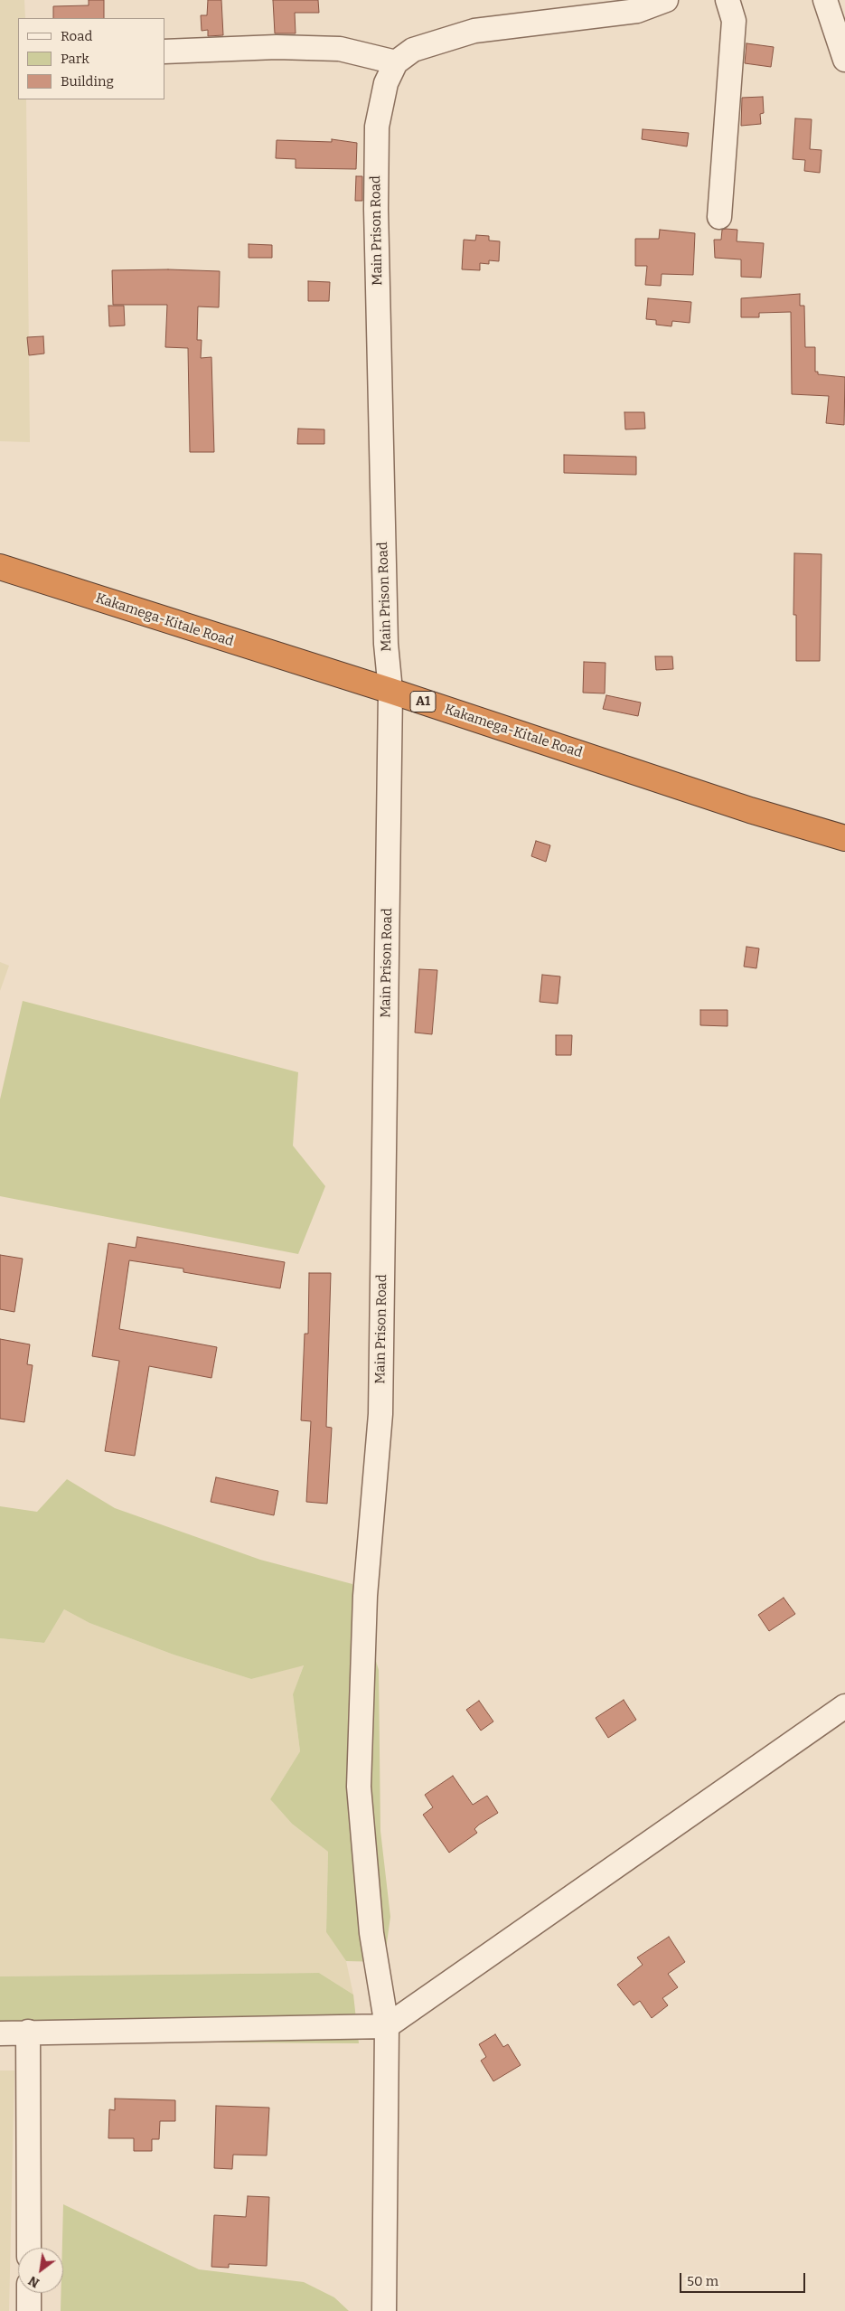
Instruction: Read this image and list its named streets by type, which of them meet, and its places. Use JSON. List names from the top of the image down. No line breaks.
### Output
{"streets":{"highway":["Kakamega-Kitale Road","A1"],"street":["Main Prison Road"]},"crossings":[["Main Prison Road","Kakamega-Kitale Road"]],"legend":["Road","Park","Building"],"scale_bar":"50 m","north":"bottom left"}
